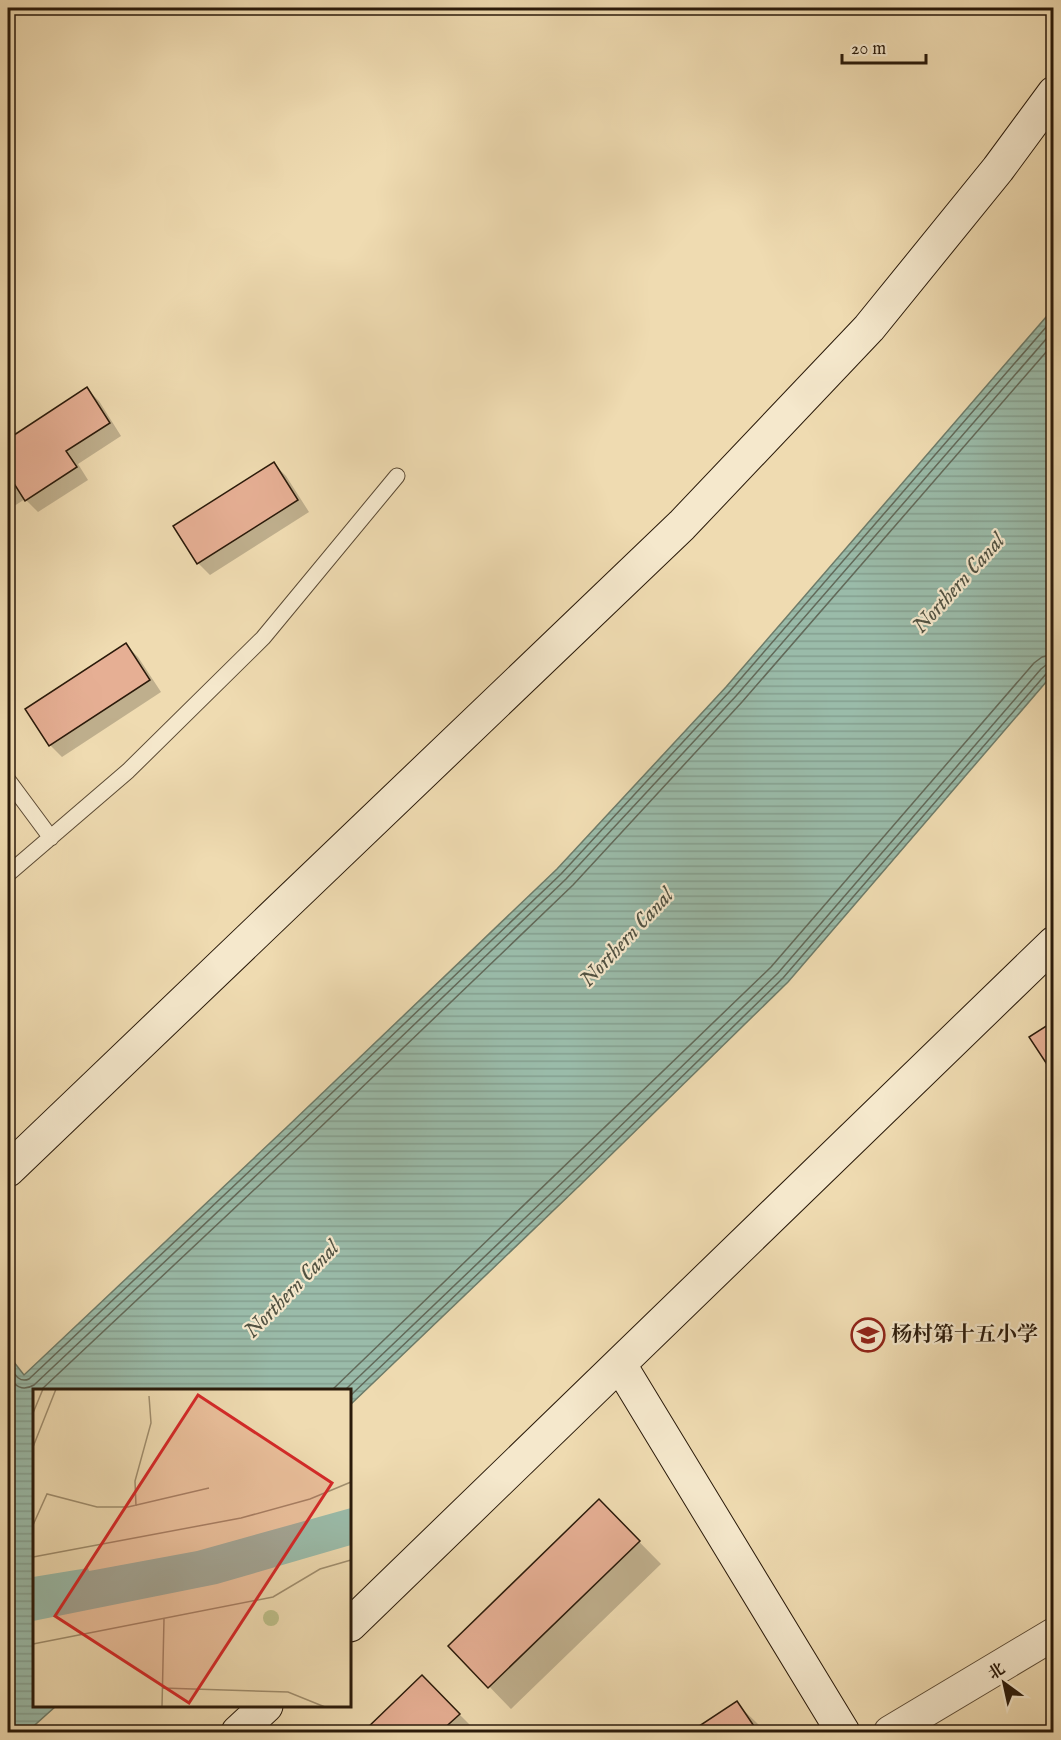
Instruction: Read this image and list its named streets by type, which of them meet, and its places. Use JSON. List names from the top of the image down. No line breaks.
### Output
{"water":["Northern Canal"],"places":{"school or university":["杨村第十五小学"]},"scale_bar":"20 m","north":"top left"}
